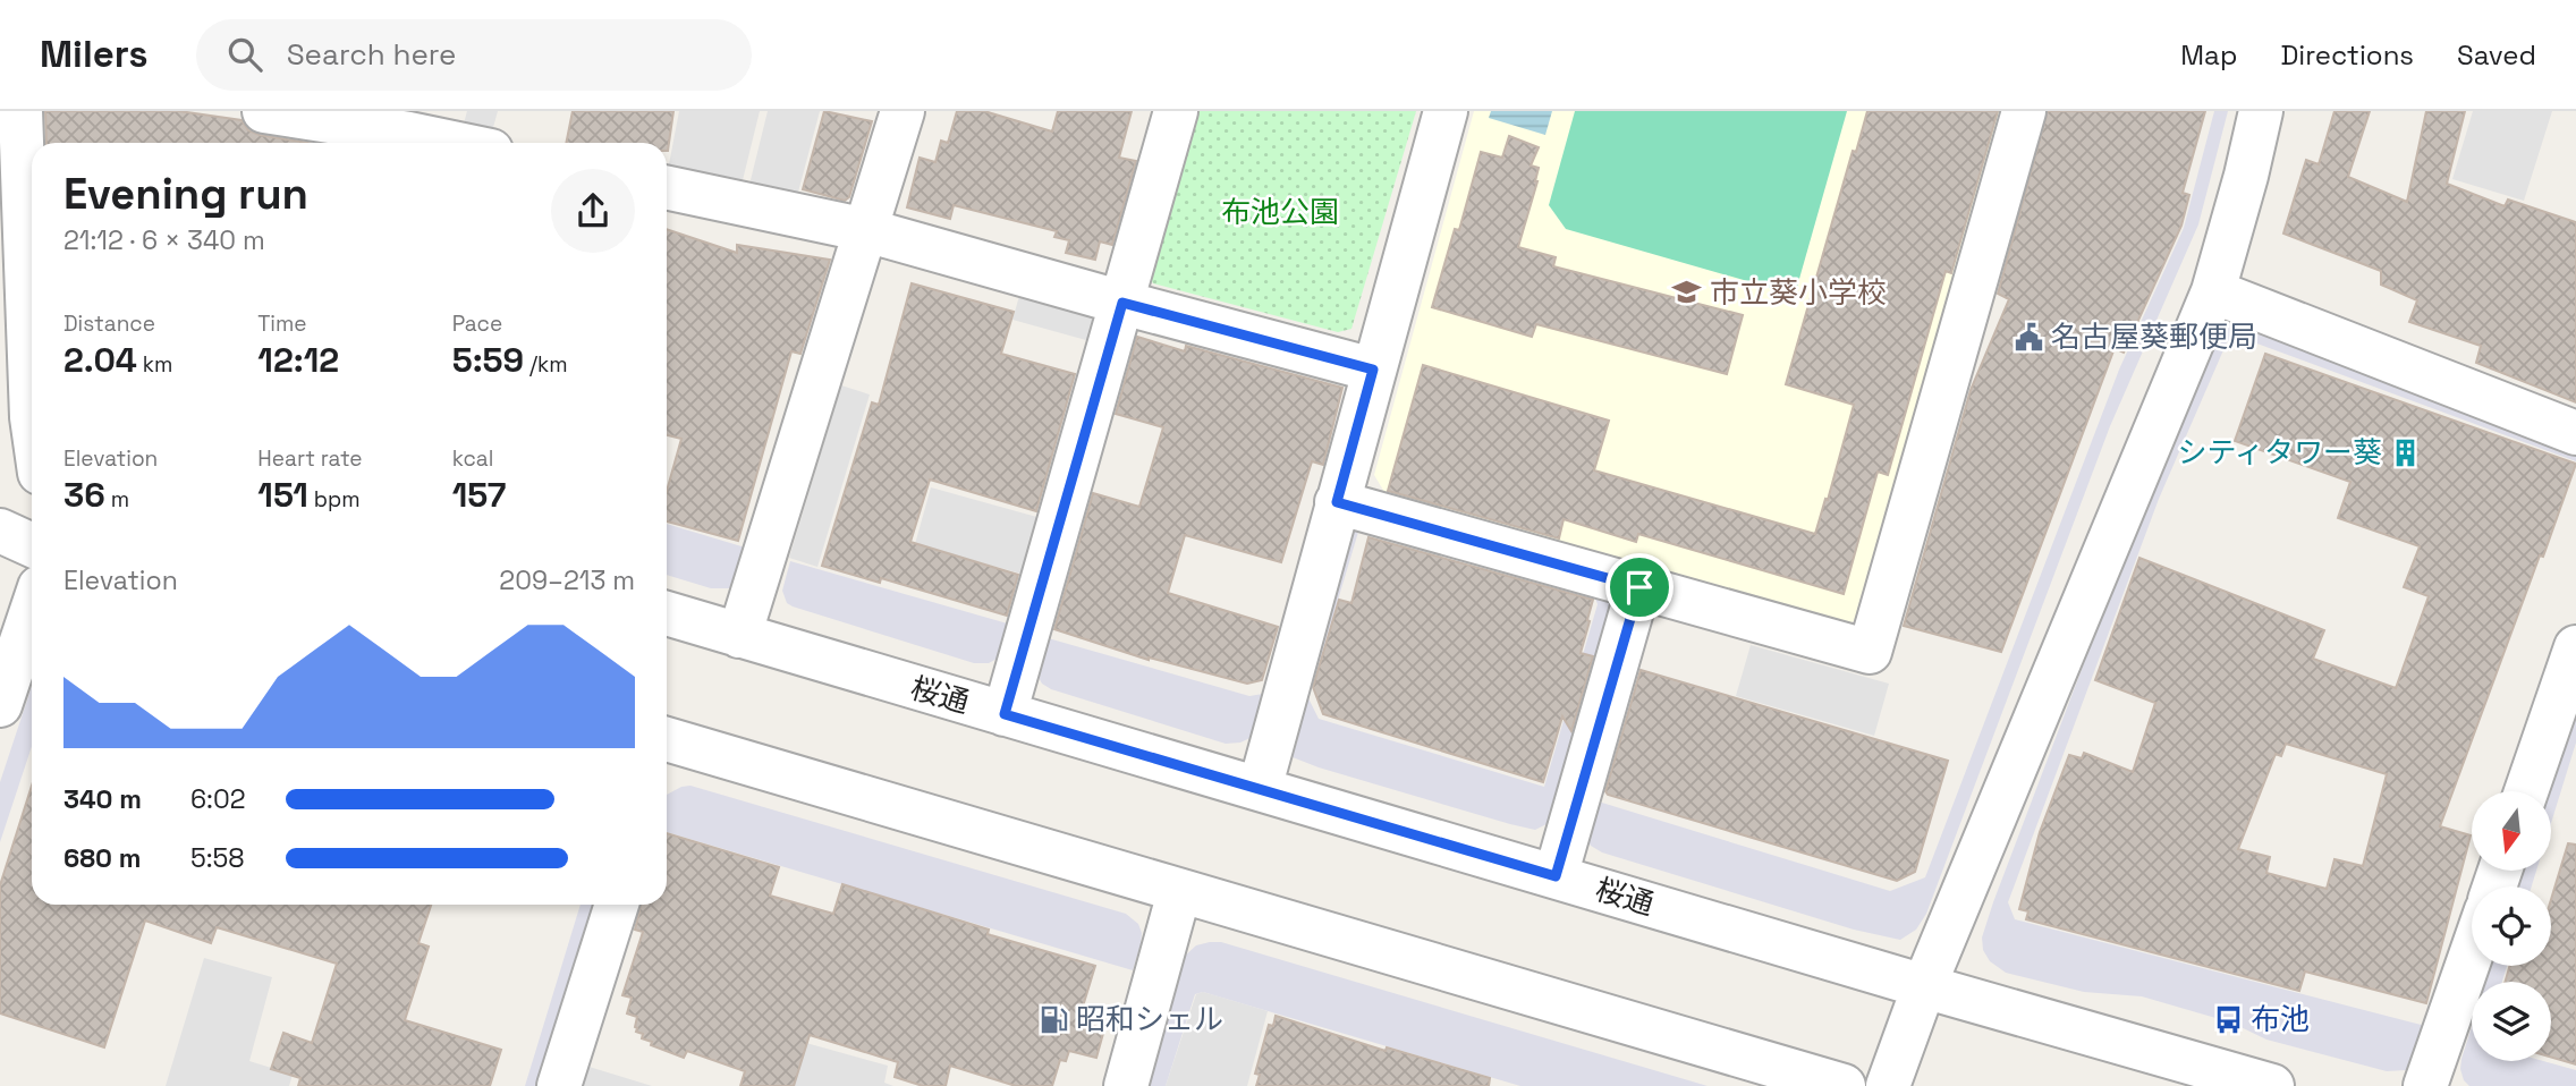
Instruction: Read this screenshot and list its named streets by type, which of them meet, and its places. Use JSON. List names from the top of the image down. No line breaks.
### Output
{"streets":{"street":["桜通"]},"parks":["布池公園"],"places":{"school or university":["市立葵小学校"],"public building":["名古屋葵郵便局"],"building":["シティタワー葵"],"fuel station":["昭和シェル"],"bus stop":["布池"]},"north":"bottom","page":{"header":"Milers","search":"Search here","nav":["Map","Directions","Saved"],"heading":["Evening run","21:12 · 6 × 340 m"],"stats":[["Distance","2.04 km"],["Time","12:12"],["Pace","5:59 /km"],["Elevation","36 m"],["Heart rate","151 bpm"],["kcal","157"]],"chart":["Elevation","209–213 m"],"list":[{"name":"340 m","note":"6:02"},{"name":"680 m","note":"5:58"}]}}
